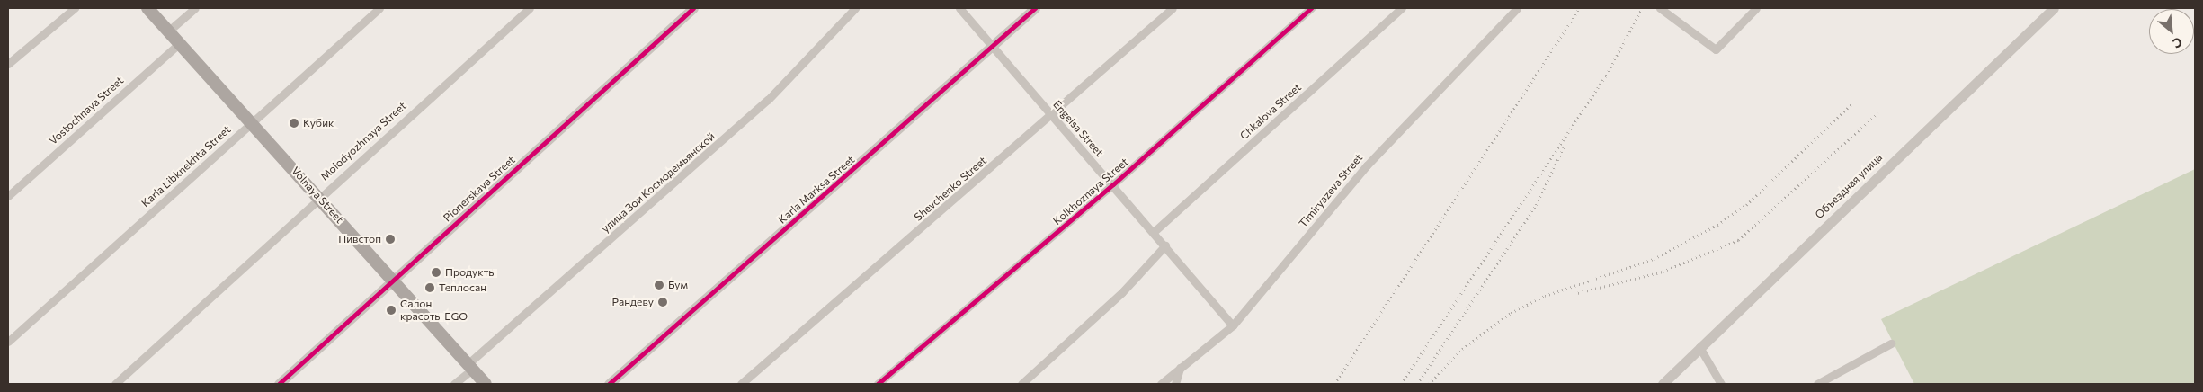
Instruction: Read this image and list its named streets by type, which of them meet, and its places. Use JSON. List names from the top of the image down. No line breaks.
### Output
{"streets":{"main road":["Volnaya Street"],"street":["Vostochnaya Street","Chkalova Street","Engelsa Street","Molodyozhnaya Street","Karla Libknekhta Street","улица Зои Космодемьянской","Объездная улица","Pionerskaya Street","Shevchenko Street","Karla Marksa Street","Timiryazeva Street","Kolkhoznaya Street"]},"crossings":[["Vostochnaya Street","Volnaya Street"],["Chkalova Street","Engelsa Street"],["Engelsa Street","Shevchenko Street"],["Engelsa Street","Karla Marksa Street"],["Engelsa Street","Timiryazeva Street"],["Engelsa Street","Kolkhoznaya Street"],["Molodyozhnaya Street","Volnaya Street"],["Karla Libknekhta Street","Volnaya Street"],["улица Зои Космодемьянской","Volnaya Street"],["Pionerskaya Street","Volnaya Street"]],"places":["Кубик","Пивстоп","Продукты","Бум","Теплосан","Рандеву","Салон красоты EGO"],"north":"bottom right"}
